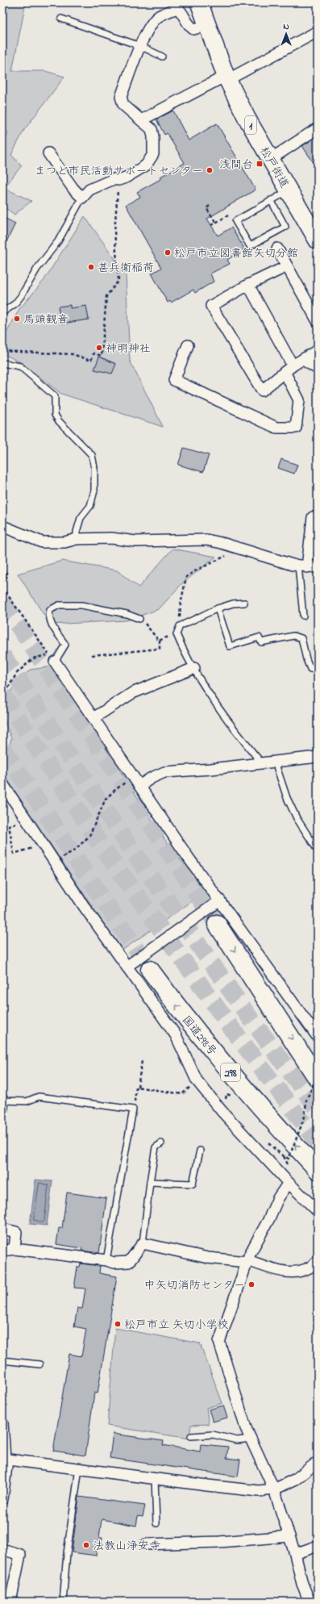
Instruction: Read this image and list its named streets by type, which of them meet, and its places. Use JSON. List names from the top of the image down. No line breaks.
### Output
{"streets":{"highway":["国道298号","298"],"main road":["1","松戸街道"]},"places":{"transit":["浅間台"],"other":["まつど市民活動サポートセンター","松戸市立図書館矢切分館","甚兵衛稲荷","馬頭観音","神明神社","中矢切消防センター","松戸市立 矢切小学校","法教山浄安寺"]},"north":"top"}
